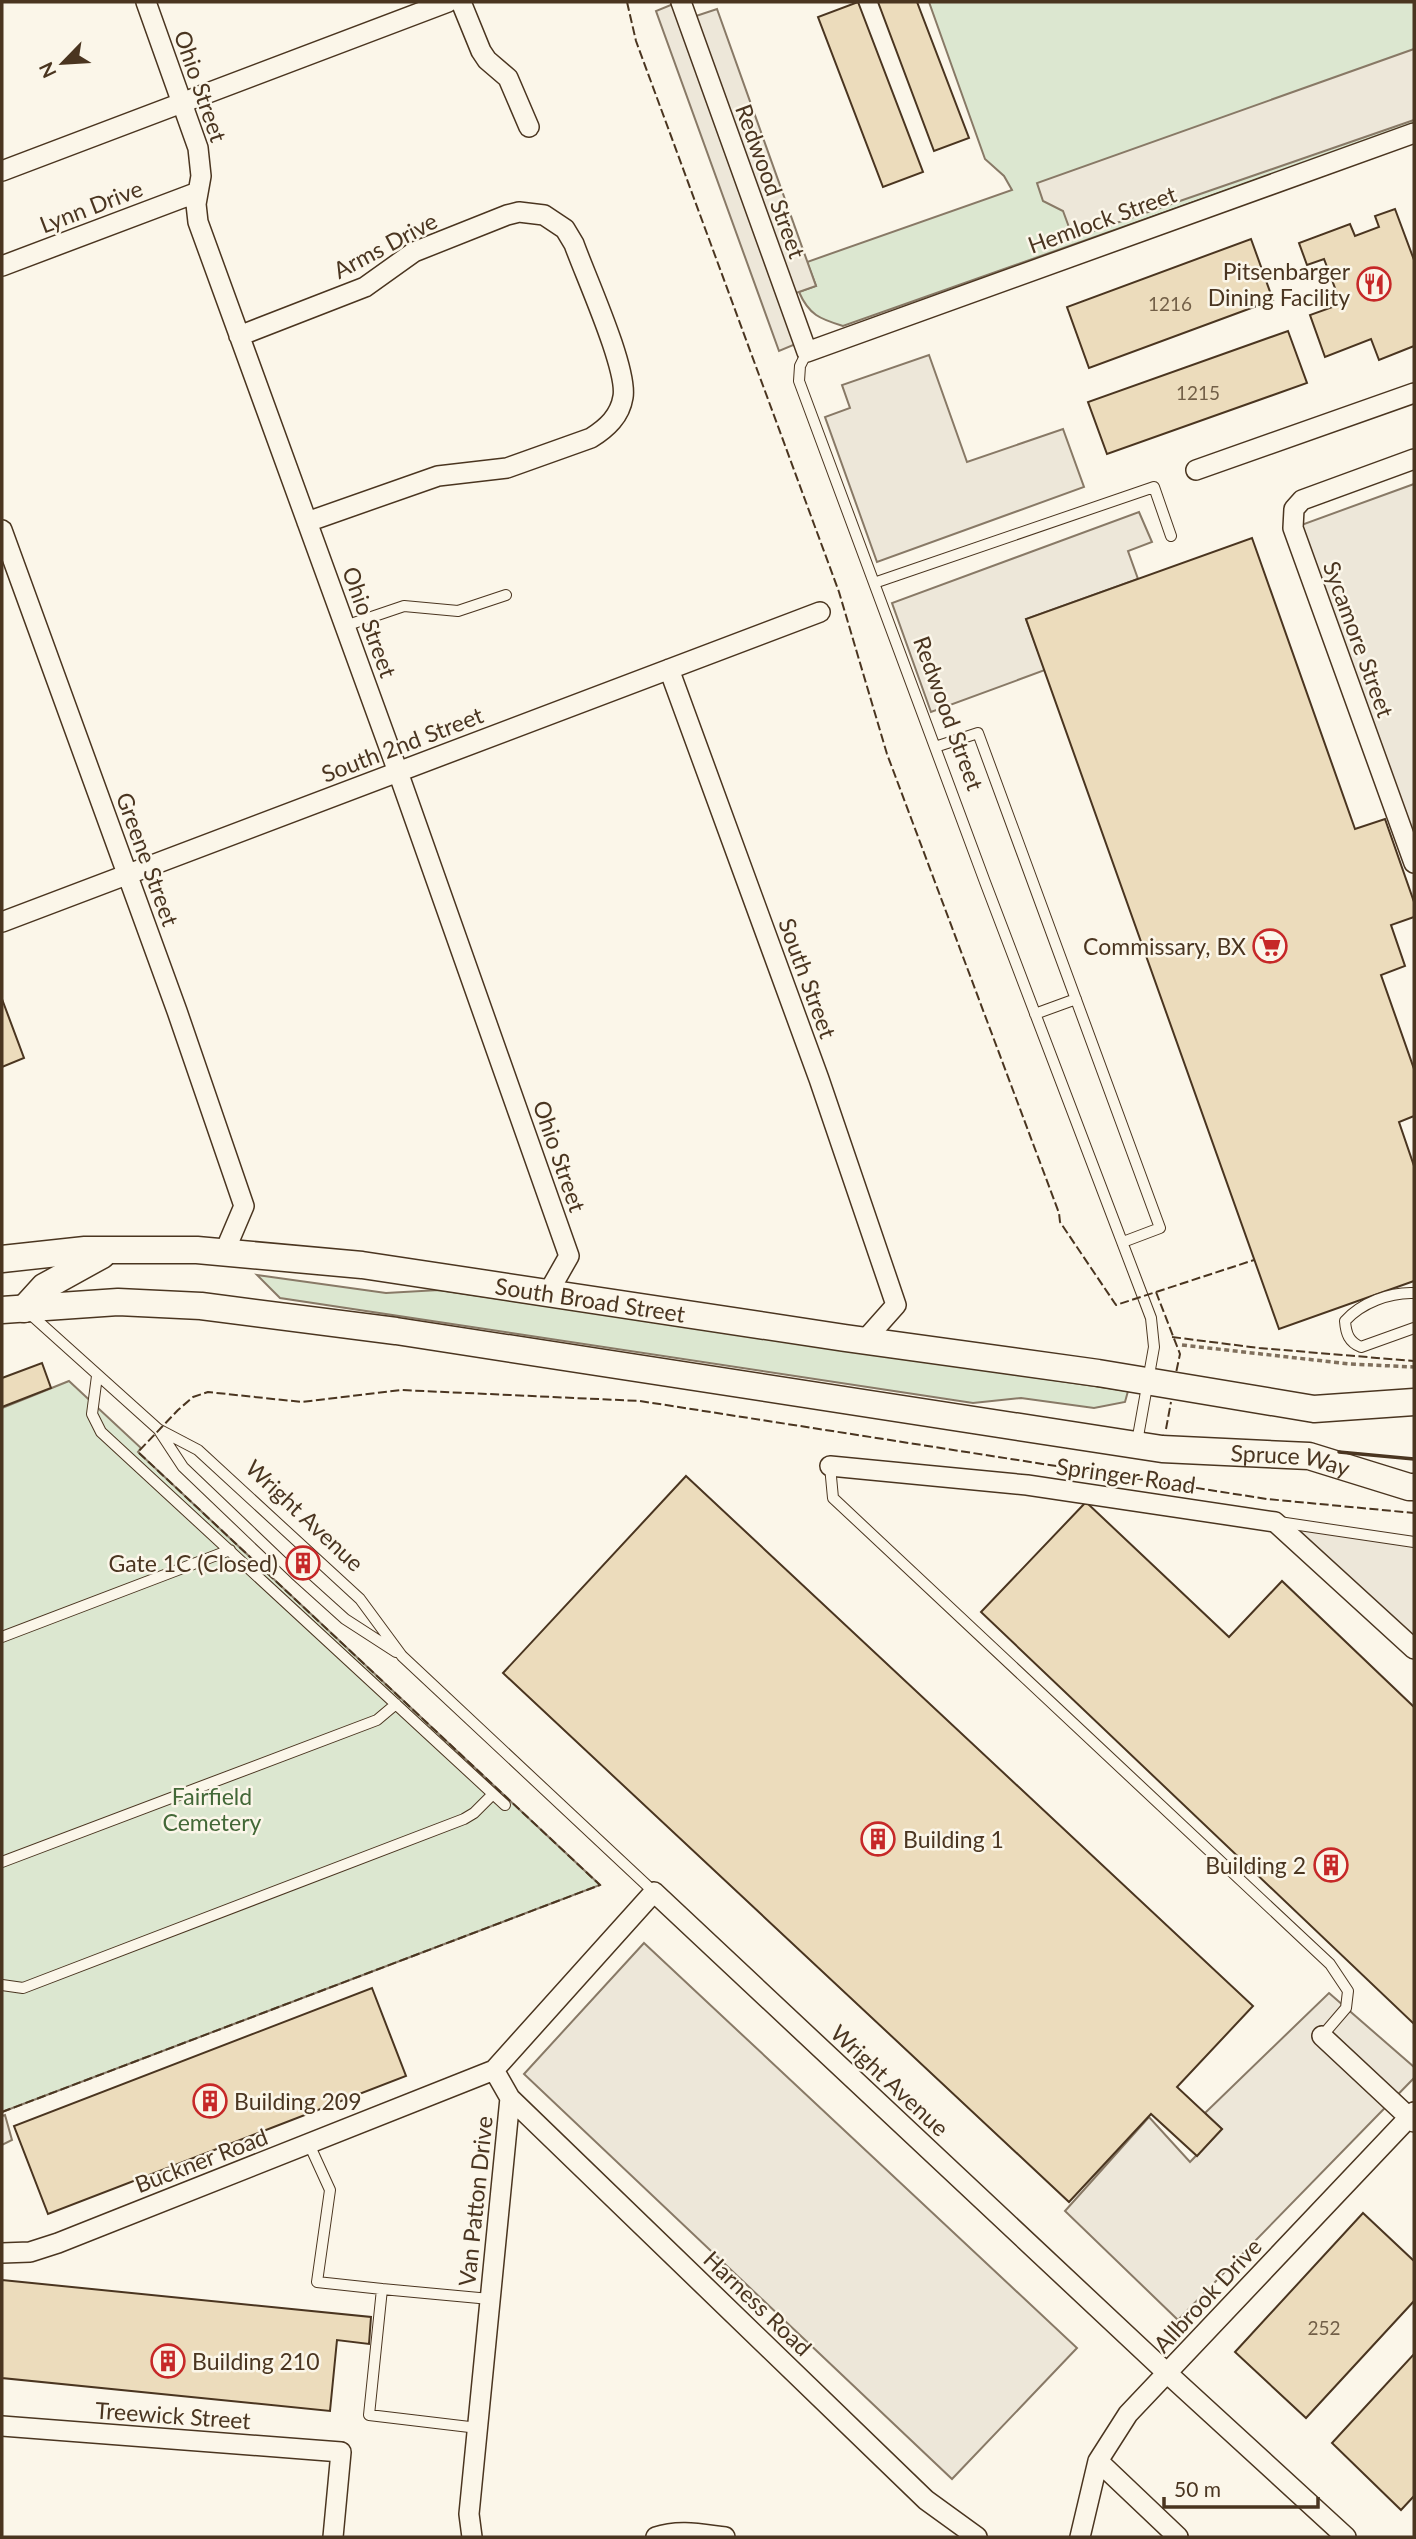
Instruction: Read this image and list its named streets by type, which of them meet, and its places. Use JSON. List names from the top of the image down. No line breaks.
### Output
{"streets":{"street":["Ohio Street","Redwood Street","Lynn Drive","Hemlock Street","Arms Drive","Sycamore Street","South 2nd Street","Greene Street","South Street","South Broad Street","Spruce Way","Springer Road","Wright Avenue","Buckner Road","Van Patton Drive","Allbrook Drive","Harness Road","Treewick Street"]},"crossings":[["Ohio Street","Lynn Drive"],["Ohio Street","Arms Drive"],["Ohio Street","South 2nd Street"],["Ohio Street","South Broad Street"],["Redwood Street","Hemlock Street"],["Redwood Street","South Broad Street"],["Redwood Street","Spruce Way"],["South 2nd Street","Greene Street"],["South 2nd Street","South Street"],["Greene Street","South Broad Street"],["South Street","South Broad Street"],["Wright Avenue","Allbrook Drive"],["Buckner Road","Van Patton Drive"],["Van Patton Drive","Harness Road"]],"parks":["Fairfield Cemetery"],"places":{"restaurant":["Pitsenbarger Dining Facility"],"supermarket":["Commissary, BX"],"building":["Gate 1C (Closed)","Building 1","Building 2","Building 209","Building 210"]},"house_numbers":["1216","1215","252"],"scale_bar":"50 m","north":"bottom left"}
